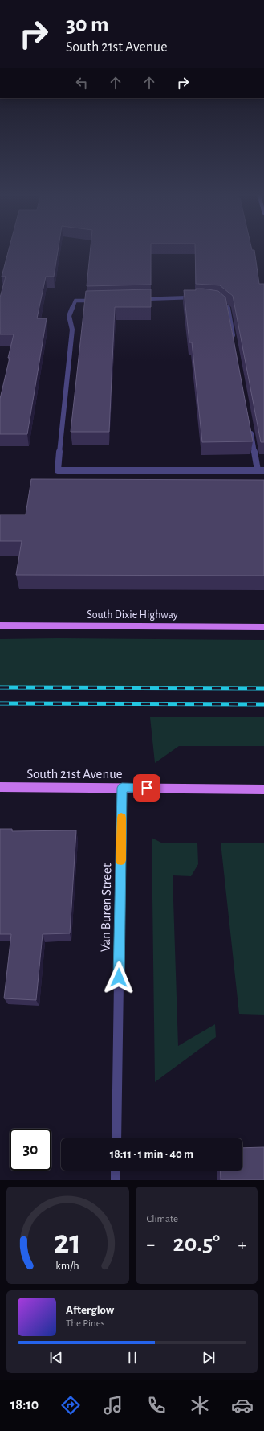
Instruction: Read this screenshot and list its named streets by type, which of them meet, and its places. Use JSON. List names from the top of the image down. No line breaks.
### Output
{"streets":{"main road":["South Dixie Highway","South 21st Avenue"],"street":["Van Buren Street"]},"crossings":[["South 21st Avenue","Van Buren Street"]],"page":{"turn":["30 m","South 21st Avenue"],"limit":"30","trip":"18:11 · 1 min · 40 m","tile":"Climate","heat":["−","20.5°","+"],"song":["Afterglow","The Pines"],"tabs":"18:10","gauge":["21","km/h"]}}
